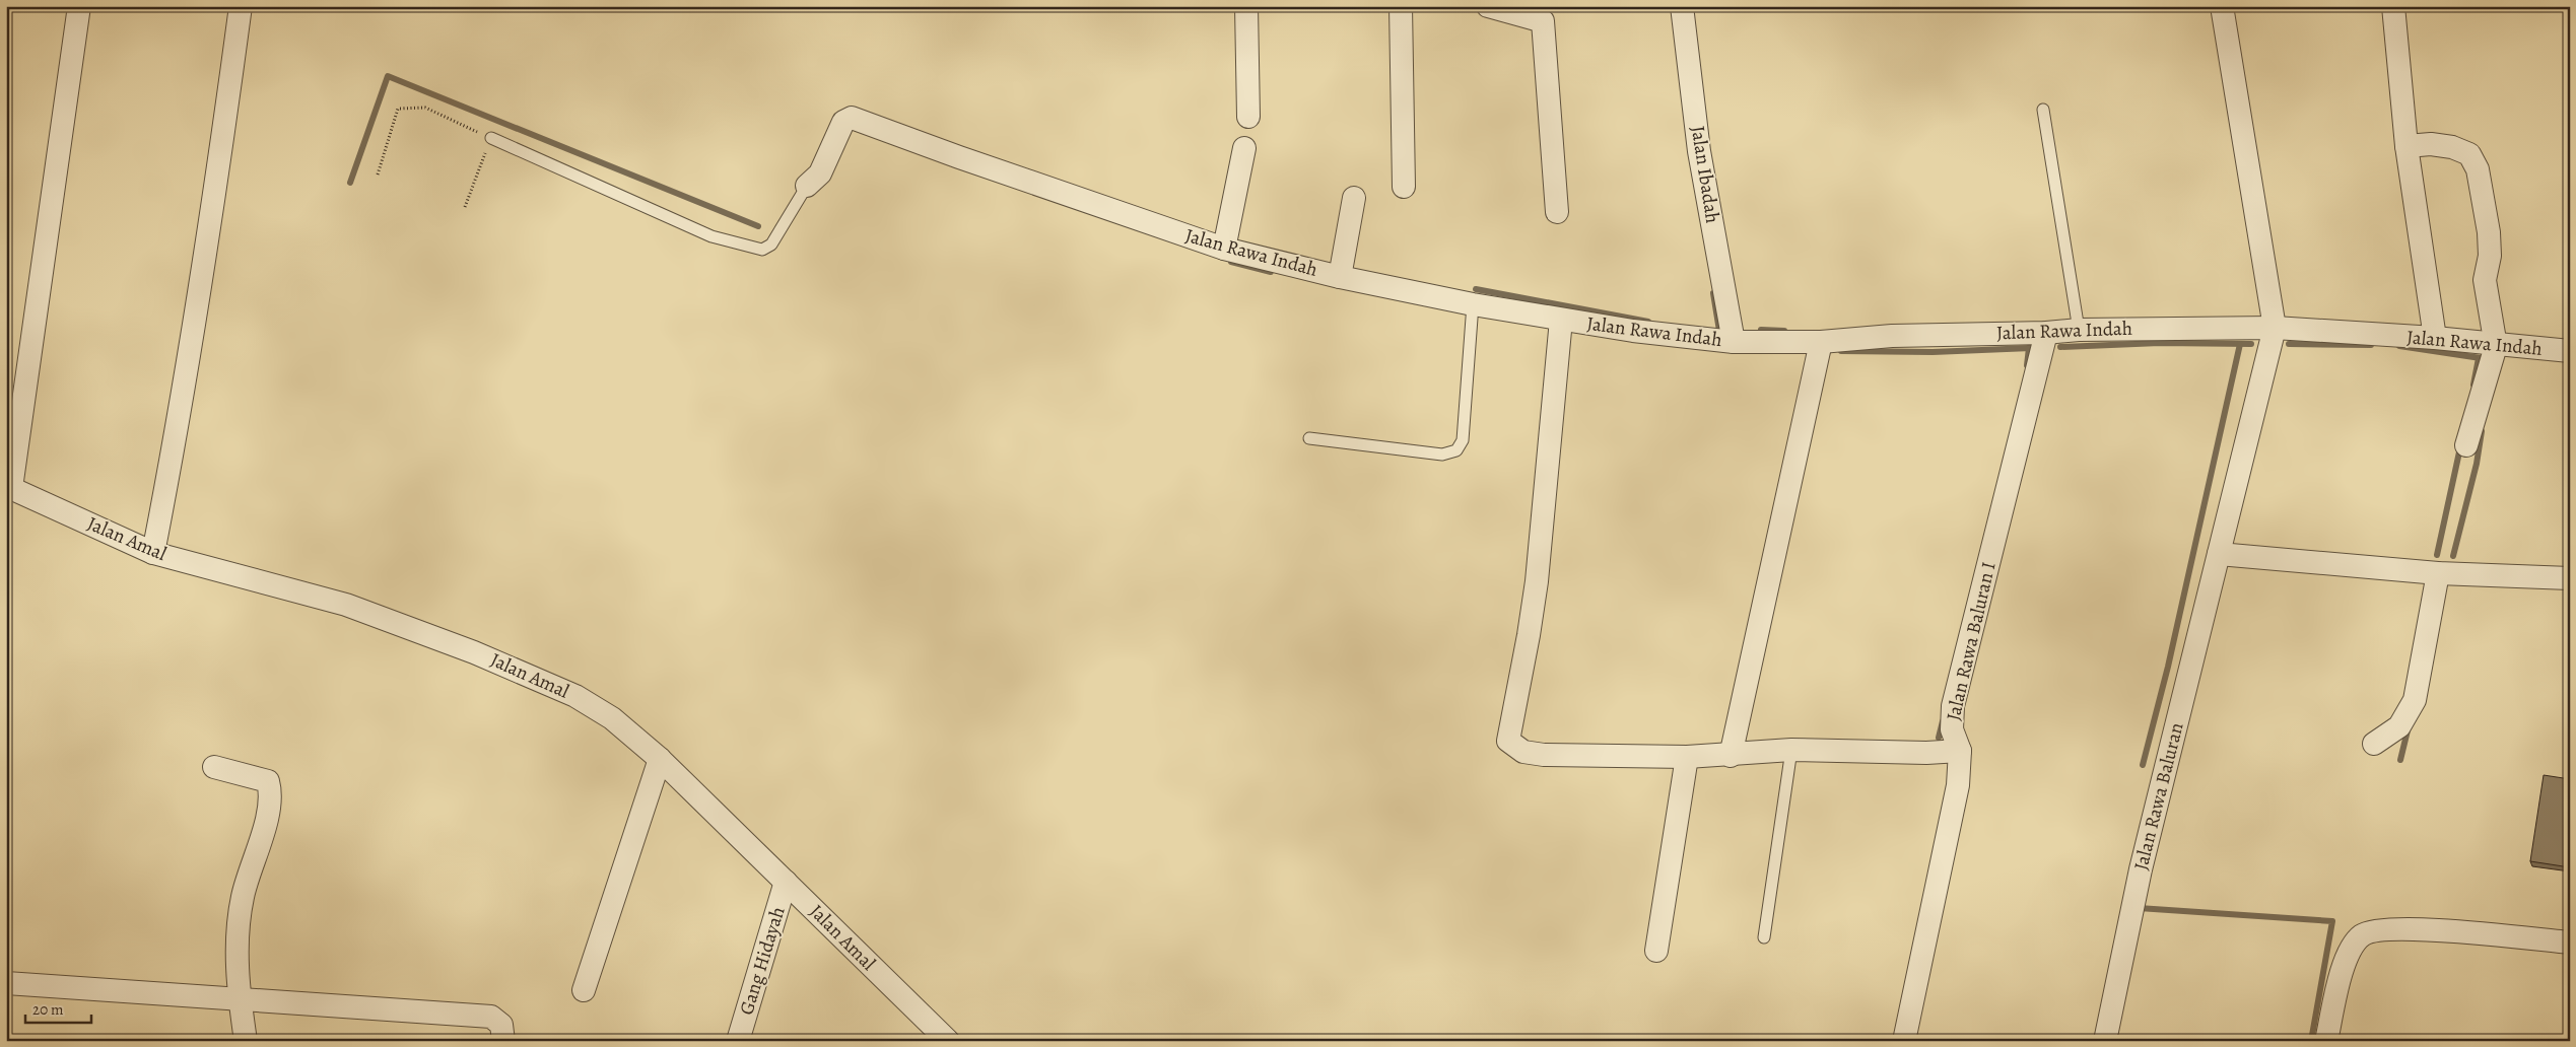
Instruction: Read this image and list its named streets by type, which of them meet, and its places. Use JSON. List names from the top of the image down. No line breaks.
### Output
{"streets":{"street":["Jalan Ibadah","Jalan Rawa Indah","Jalan Amal","Jalan Rawa Baluran I","Jalan Rawa Baluran","Gang Hidayah"]},"crossings":[["Jalan Ibadah","Jalan Rawa Indah"],["Jalan Rawa Indah","Jalan Rawa Baluran I"],["Jalan Rawa Indah","Jalan Rawa Baluran"],["Jalan Amal","Gang Hidayah"]],"scale_bar":"20 m"}
